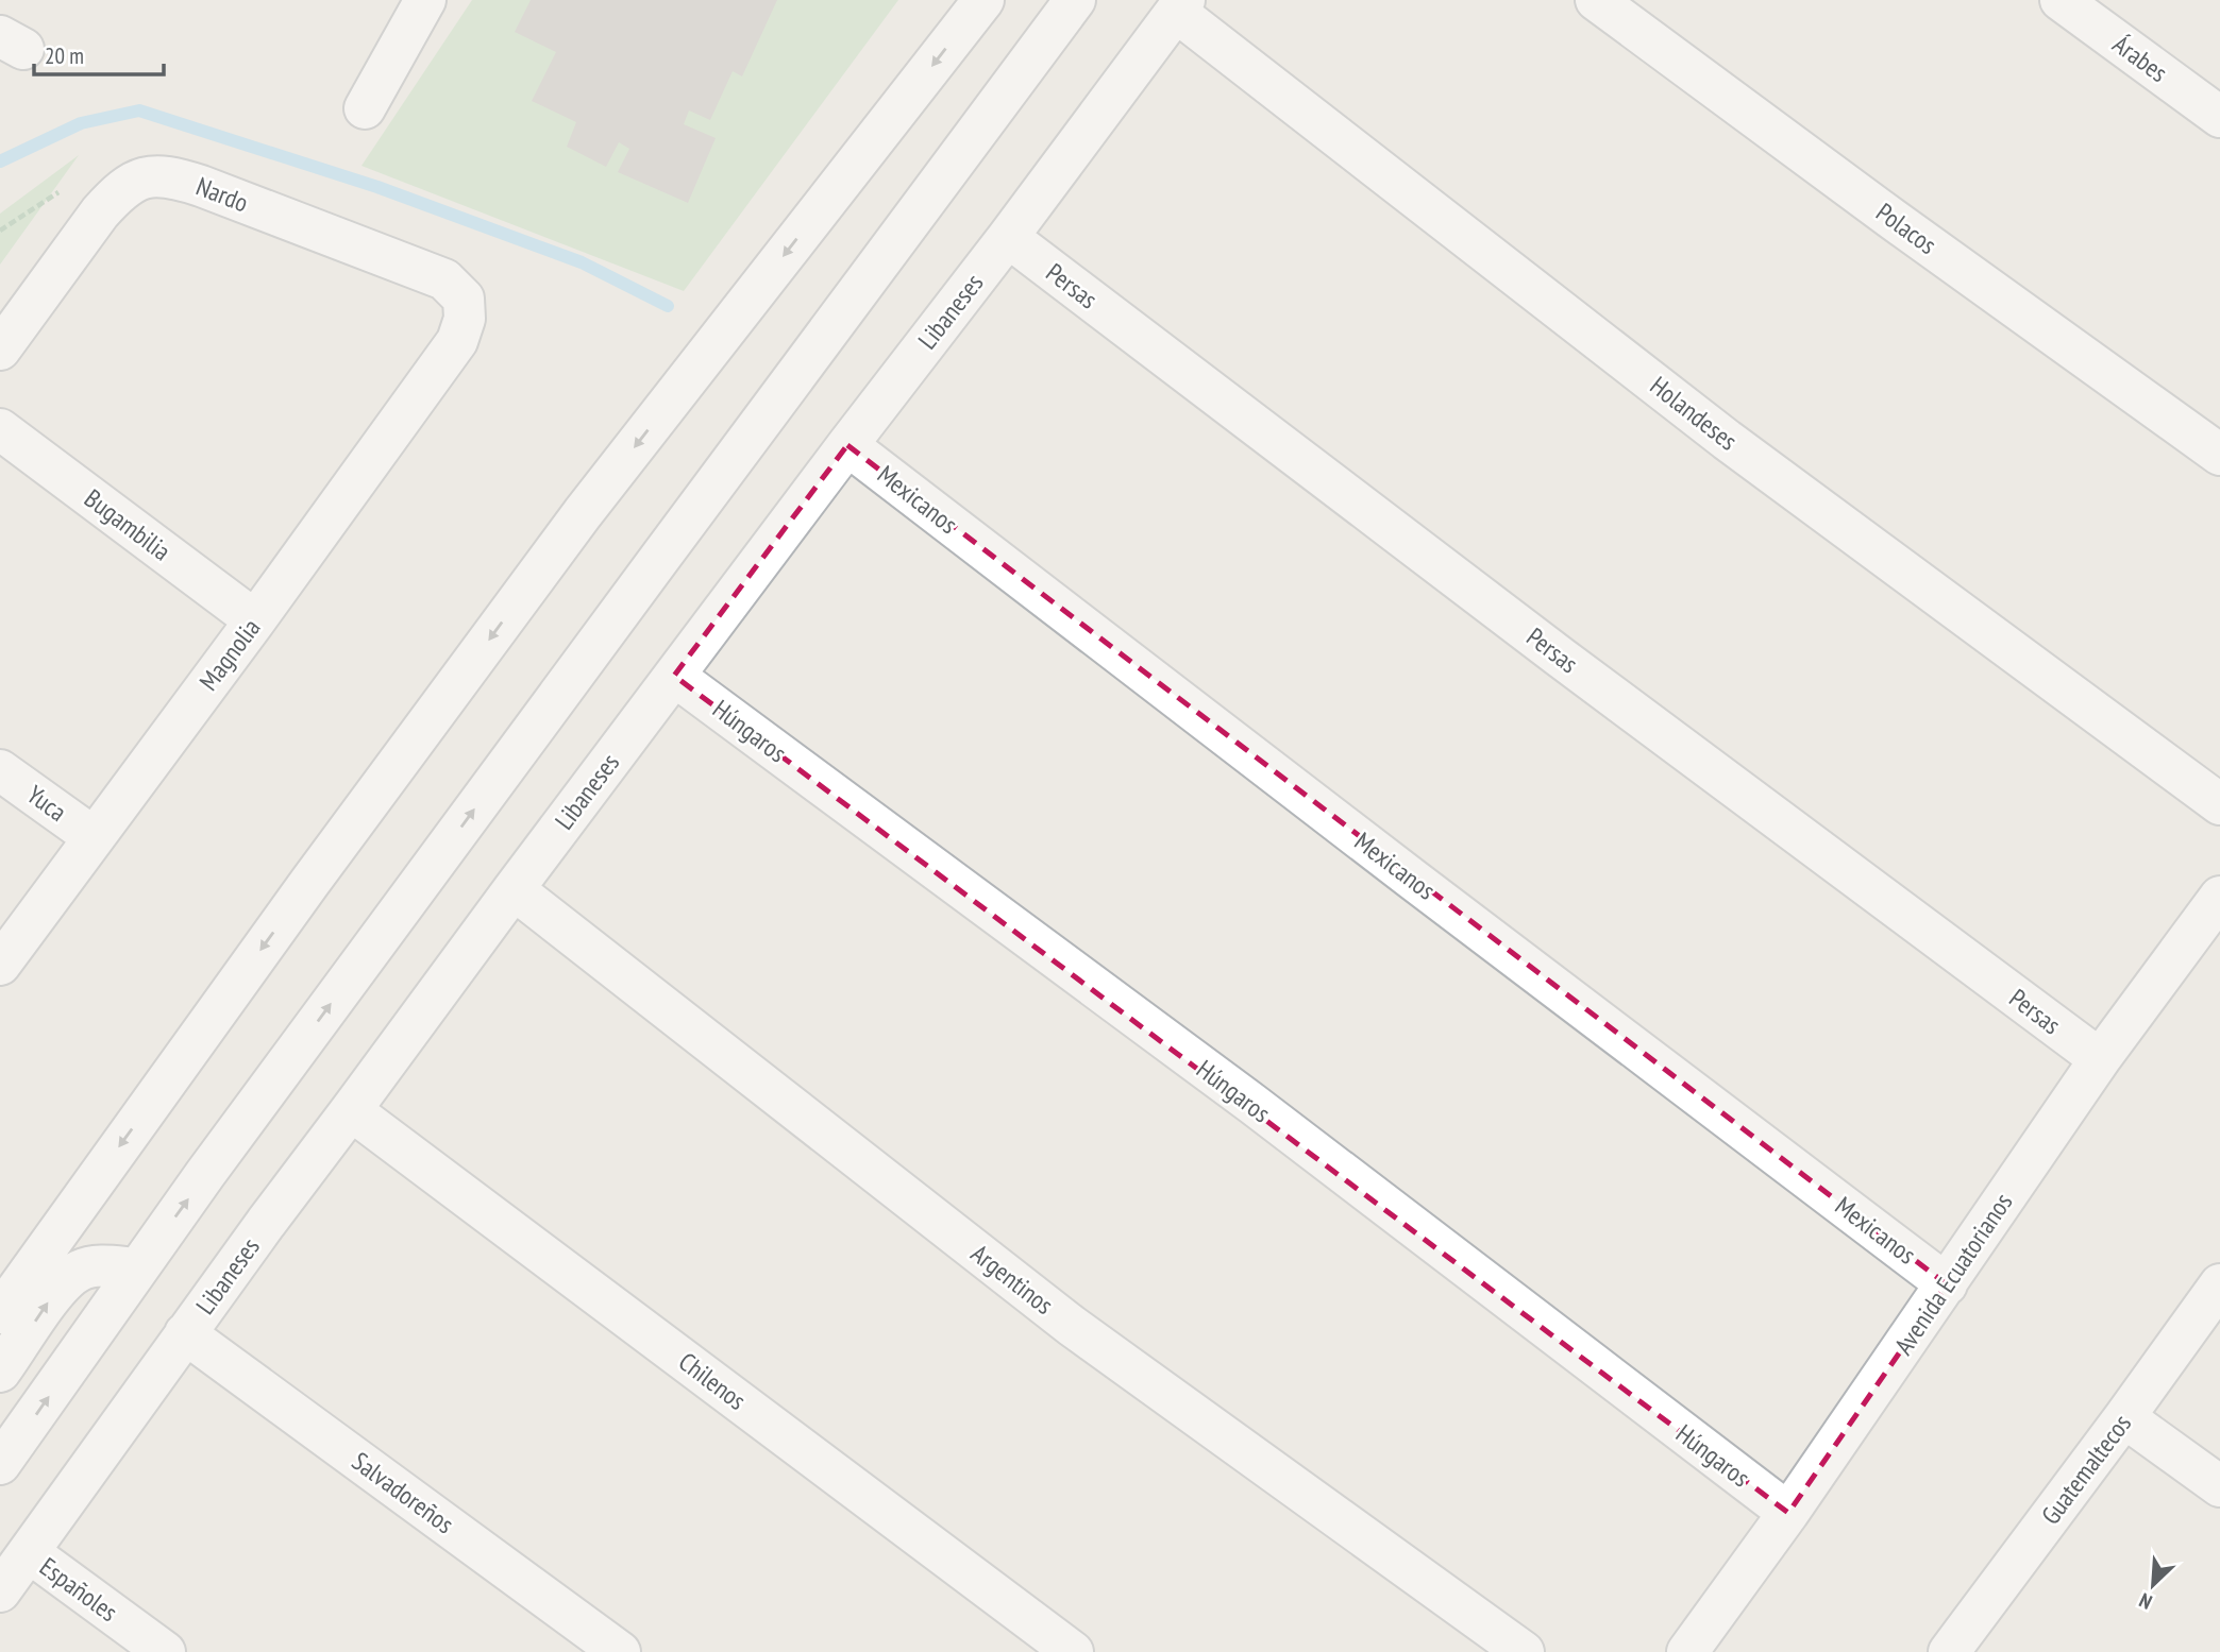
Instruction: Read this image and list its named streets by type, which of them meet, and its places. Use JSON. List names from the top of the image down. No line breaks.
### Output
{"streets":{"street":["Árabes","Nardo","Polacos","Persas","Libaneses","Holandeses","Mexicanos","Bugambilia","Magnolia","Húngaros","Yuca","Avenida Ecuatorianos","Argentinos","Chilenos","Guatemaltecos","Salvadoreños","Españoles"]},"crossings":[["Nardo","Magnolia"],["Persas","Libaneses"],["Persas","Avenida Ecuatorianos"],["Libaneses","Holandeses"],["Libaneses","Mexicanos"],["Libaneses","Húngaros"],["Libaneses","Argentinos"],["Libaneses","Chilenos"],["Libaneses","Salvadoreños"],["Libaneses","Españoles"],["Mexicanos","Avenida Ecuatorianos"],["Bugambilia","Magnolia"],["Magnolia","Yuca"],["Húngaros","Avenida Ecuatorianos"]],"scale_bar":"20 m","north":"bottom left"}
